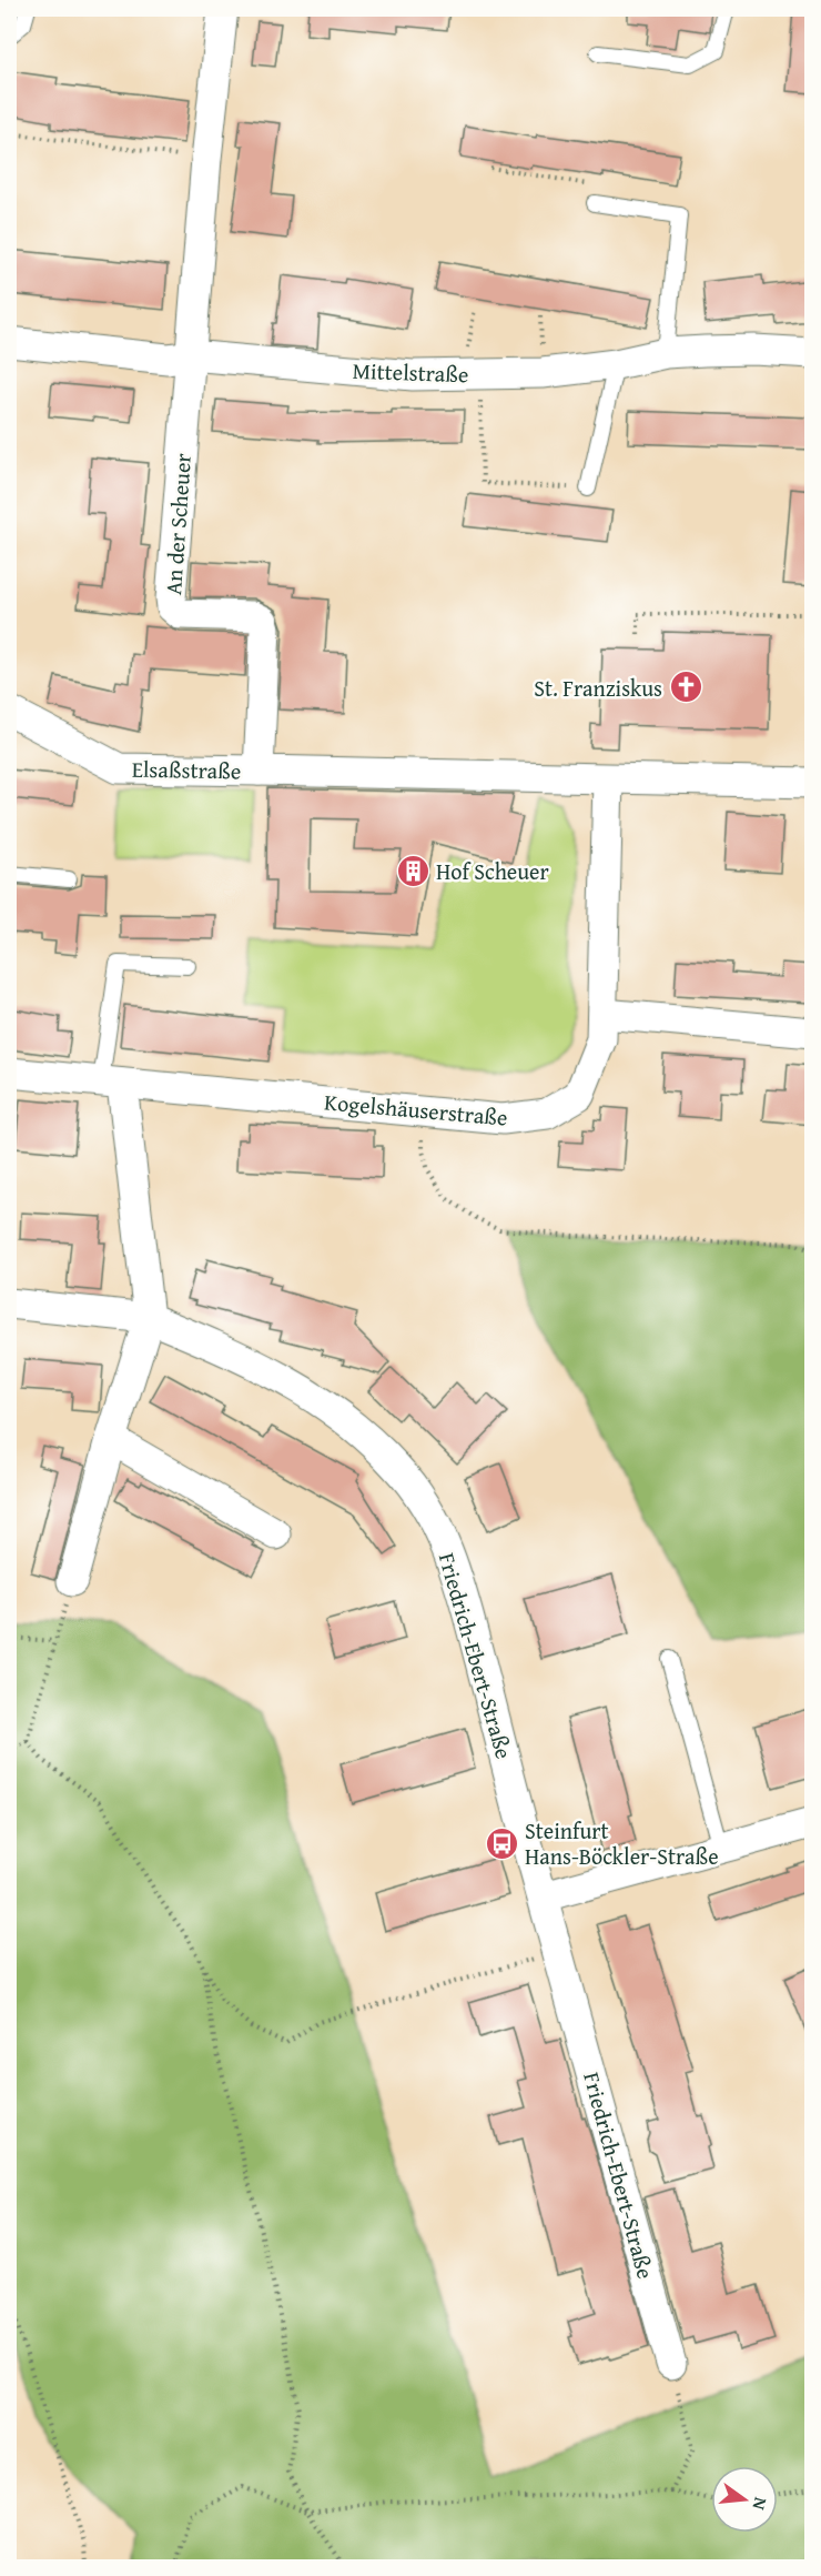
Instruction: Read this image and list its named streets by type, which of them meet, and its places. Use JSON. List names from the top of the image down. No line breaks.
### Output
{"streets":{"street":["Mittelstraße","An der Scheuer","Elsaßstraße","Kogelshäuserstraße","Friedrich-Ebert-Straße"]},"crossings":[["Mittelstraße","An der Scheuer"],["An der Scheuer","Elsaßstraße"]],"places":{"church":["St. Franziskus"],"building":["Hof Scheuer"],"bus stop":["Steinfurt Hans-Böckler-Straße"]},"north":"right"}
